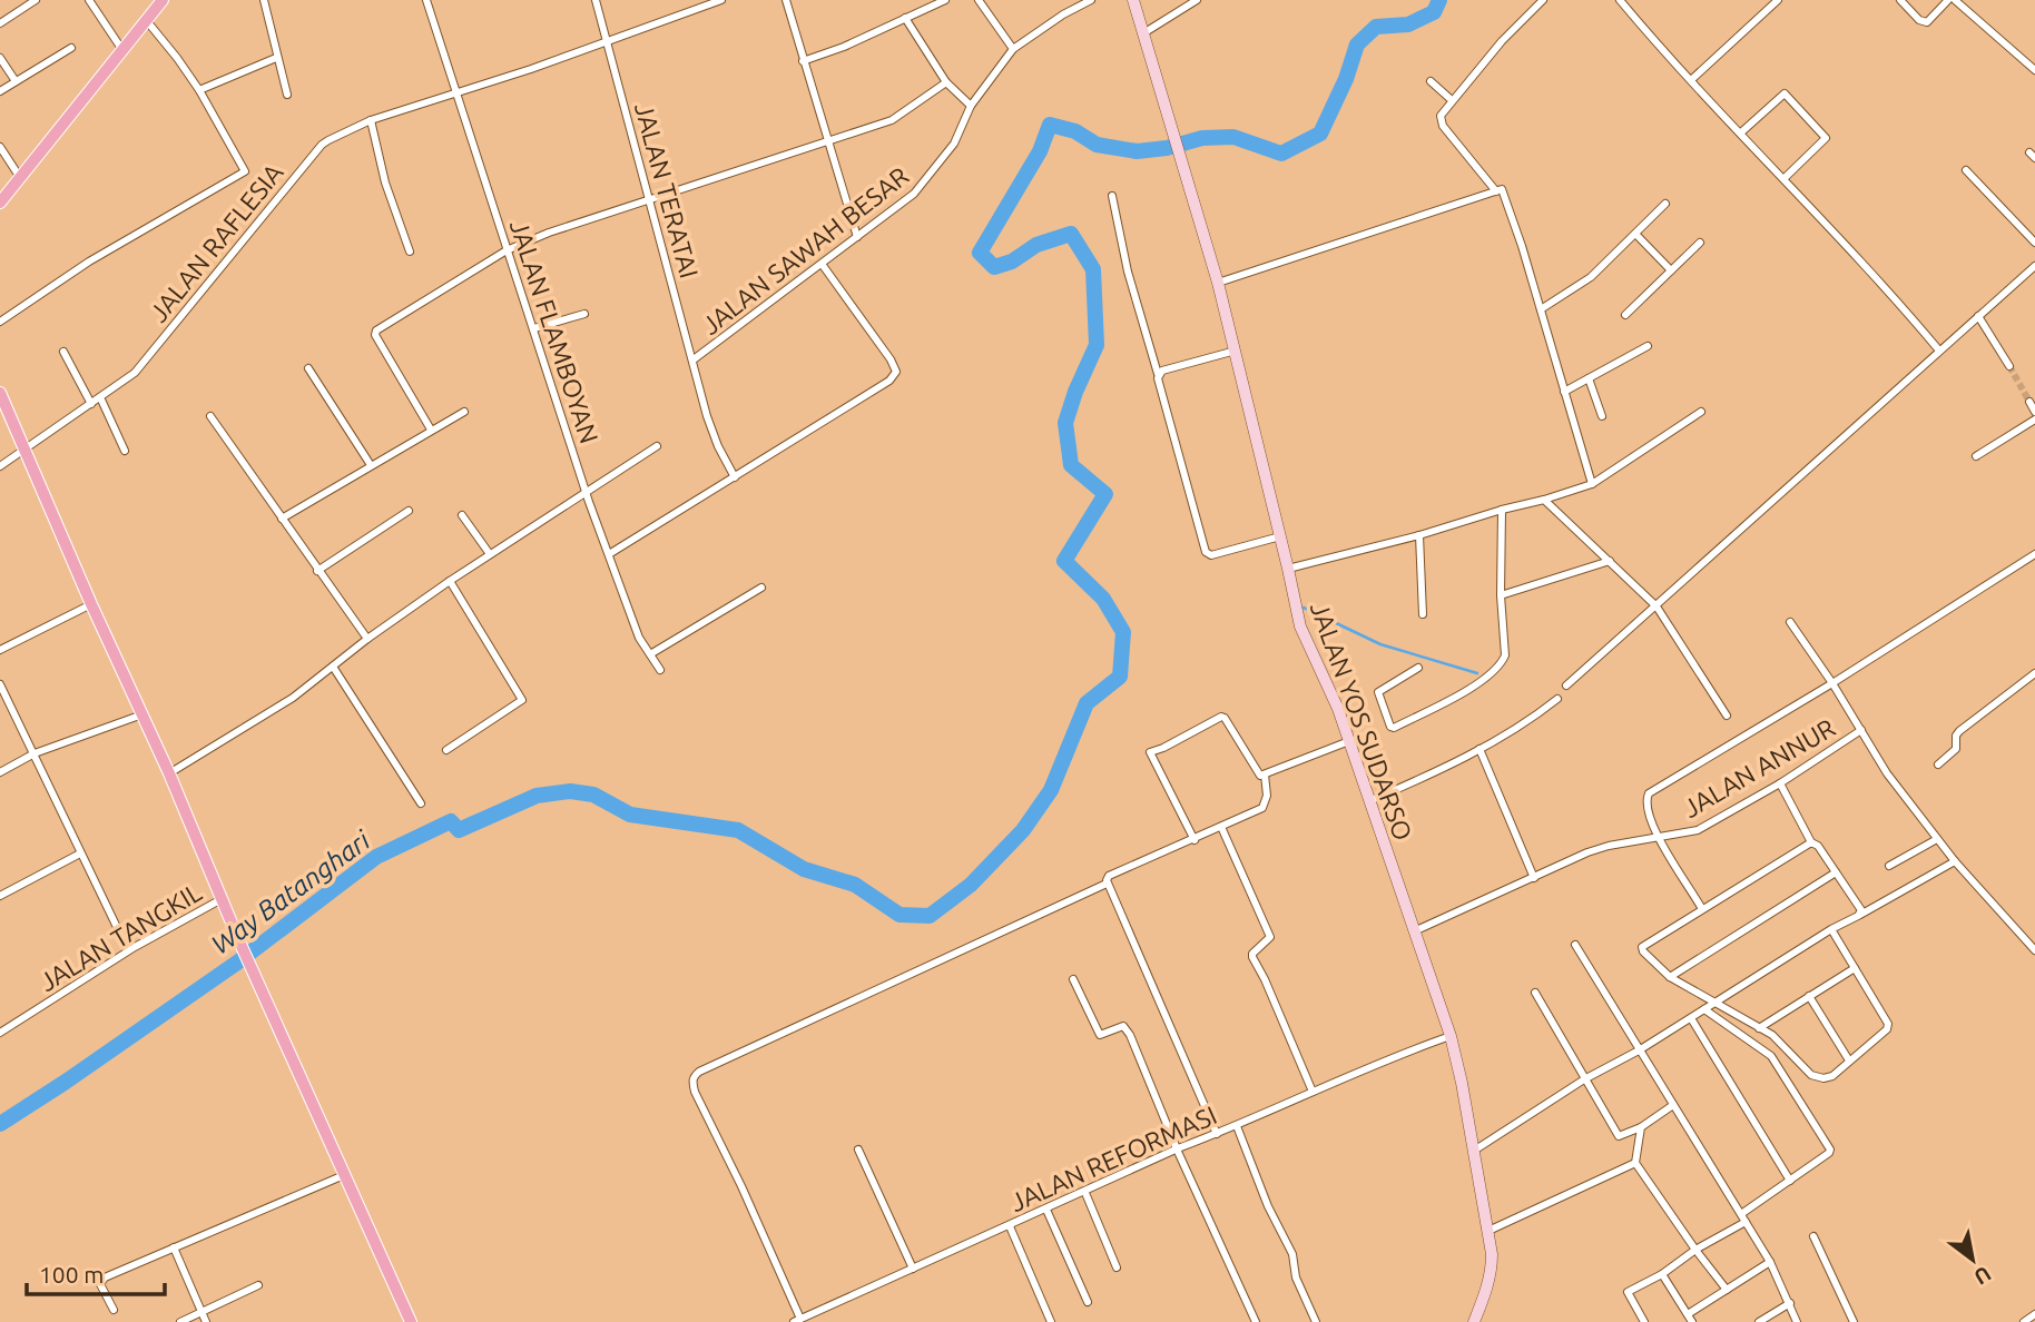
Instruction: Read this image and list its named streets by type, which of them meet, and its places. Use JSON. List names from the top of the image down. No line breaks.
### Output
{"streets":{"street":["JALAN TERATAI","JALAN RAFLESIA","JALAN SAWAH BESAR","JALAN FLAMBOYAN","JALAN YOS SUDARSO","JALAN ANNUR","JALAN TANGKIL","JALAN REFORMASI"]},"crossings":[["JALAN TERATAI","JALAN RAFLESIA"],["JALAN TERATAI","JALAN SAWAH BESAR"],["JALAN RAFLESIA","JALAN FLAMBOYAN"],["JALAN YOS SUDARSO","JALAN ANNUR"],["JALAN YOS SUDARSO","JALAN REFORMASI"]],"water":["Way Batanghari"],"scale_bar":"100 m","north":"bottom right"}
